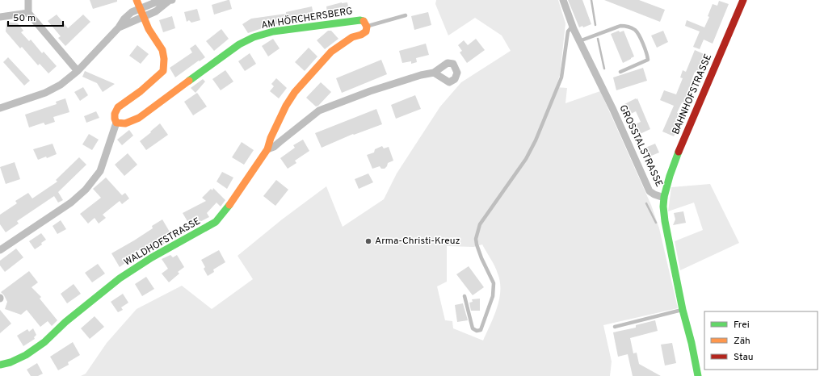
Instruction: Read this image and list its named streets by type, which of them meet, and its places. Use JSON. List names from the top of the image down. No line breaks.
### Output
{"streets":{"street":["AM HÖRCHERSBERG","BAHNHOFSTRASSE","GROSSTALSTRASSE","WALDHOFSTRASSE"]},"crossings":[["BAHNHOFSTRASSE","GROSSTALSTRASSE"]],"places":["Arma-Christi-Kreuz"],"legend":["Frei","Zäh","Stau"],"scale_bar":"50 m"}
